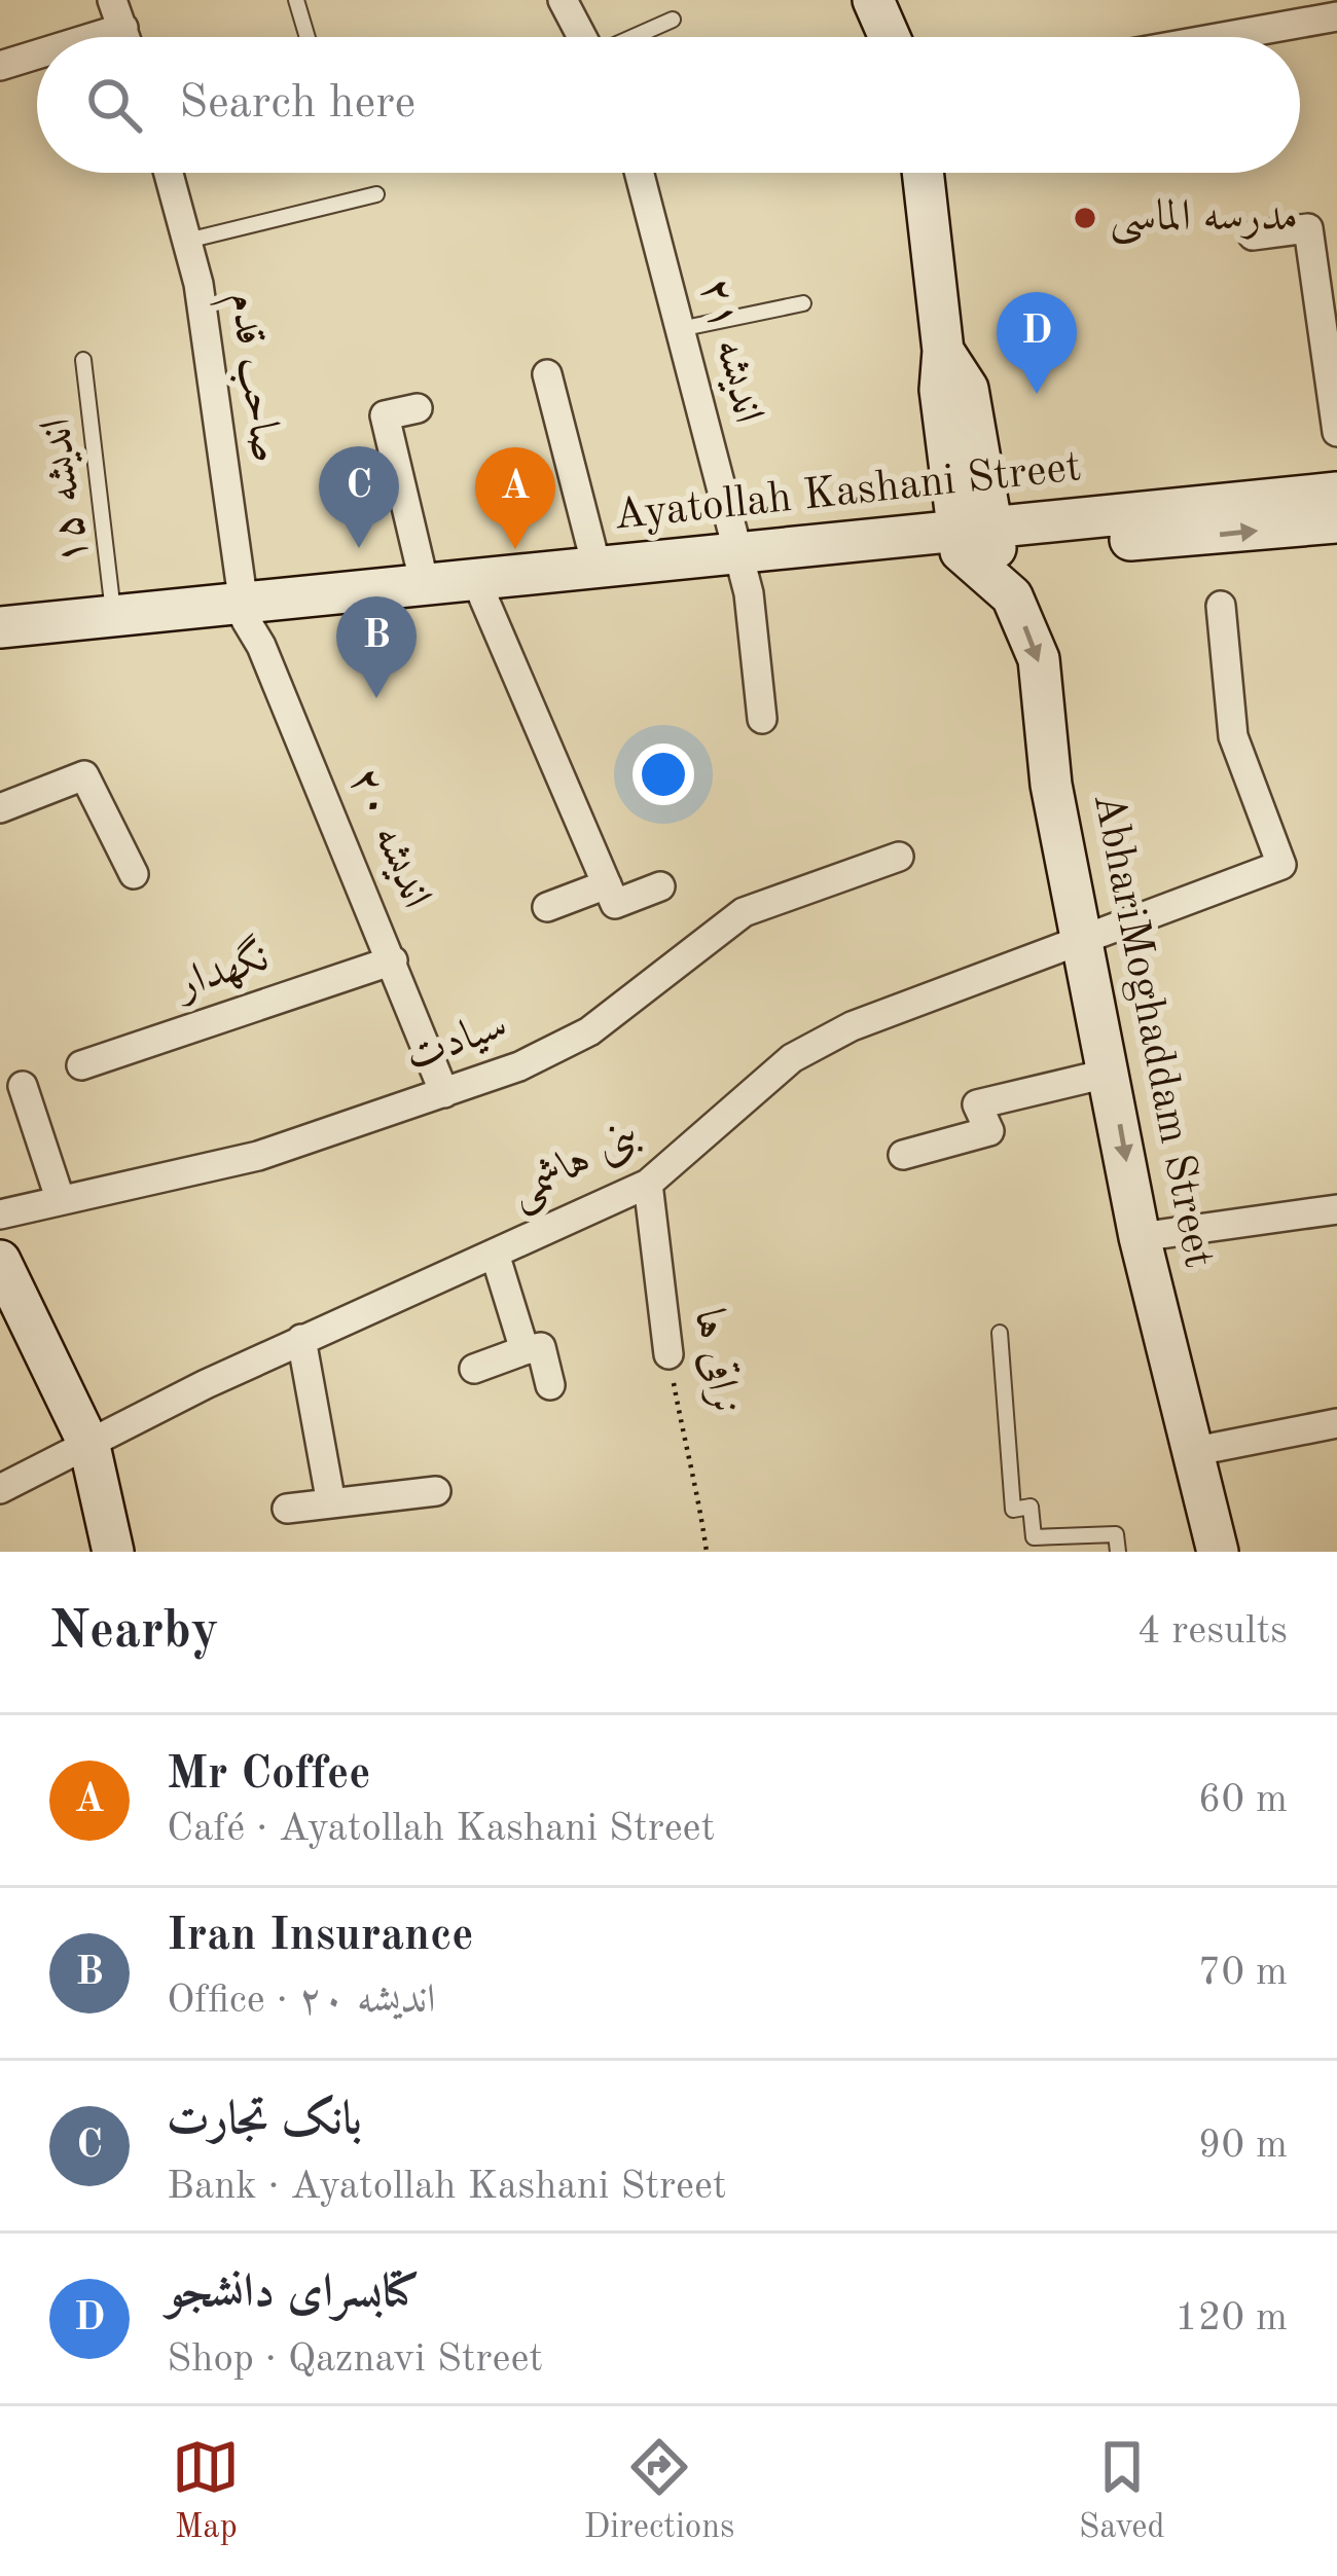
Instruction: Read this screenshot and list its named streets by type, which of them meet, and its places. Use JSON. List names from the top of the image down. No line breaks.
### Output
{"streets":{"main road":["Ayatollah Kashani Street","AbhariMoghaddam Street"],"street":["اندیشه ۲۱","صاحب قدم","اندیشه ۲۰","نگهدار","سیادت","بنی هاشمی","نراقی ها"],"lane":["اندیشه ۱۵"]},"crossings":[["اندیشه ۲۱","Ayatollah Kashani Street"],["صاحب قدم","Ayatollah Kashani Street"],["صاحب قدم","اندیشه ۲۰"],["اندیشه ۱۵","Ayatollah Kashani Street"],["Ayatollah Kashani Street","اندیشه ۲۰"],["Ayatollah Kashani Street","AbhariMoghaddam Street"],["اندیشه ۲۰","نگهدار"],["اندیشه ۲۰","سیادت"],["AbhariMoghaddam Street","بنی هاشمی"],["بنی هاشمی","نراقی ها"]],"one_way":["AbhariMoghaddam Street"],"places":["مدرسه الماسی"],"page":{"search":"Search here","pins":["D","C","A","B"],"heading":["Nearby","4 results"],"list":[{"mark":"A","name":"Mr Coffee","note":"Café · Ayatollah Kashani Street","value":"60 m"},{"mark":"B","name":"Iran Insurance","note":"Office · اندیشه ۲۰","value":"70 m"},{"mark":"C","name":"بانک تجارت","note":"Bank · Ayatollah Kashani Street","value":"90 m"},{"mark":"D","name":"کتابسرای دانشجو","note":"Shop · Qaznavi Street","value":"120 m"}],"nav":["Map","Directions","Saved"]}}
